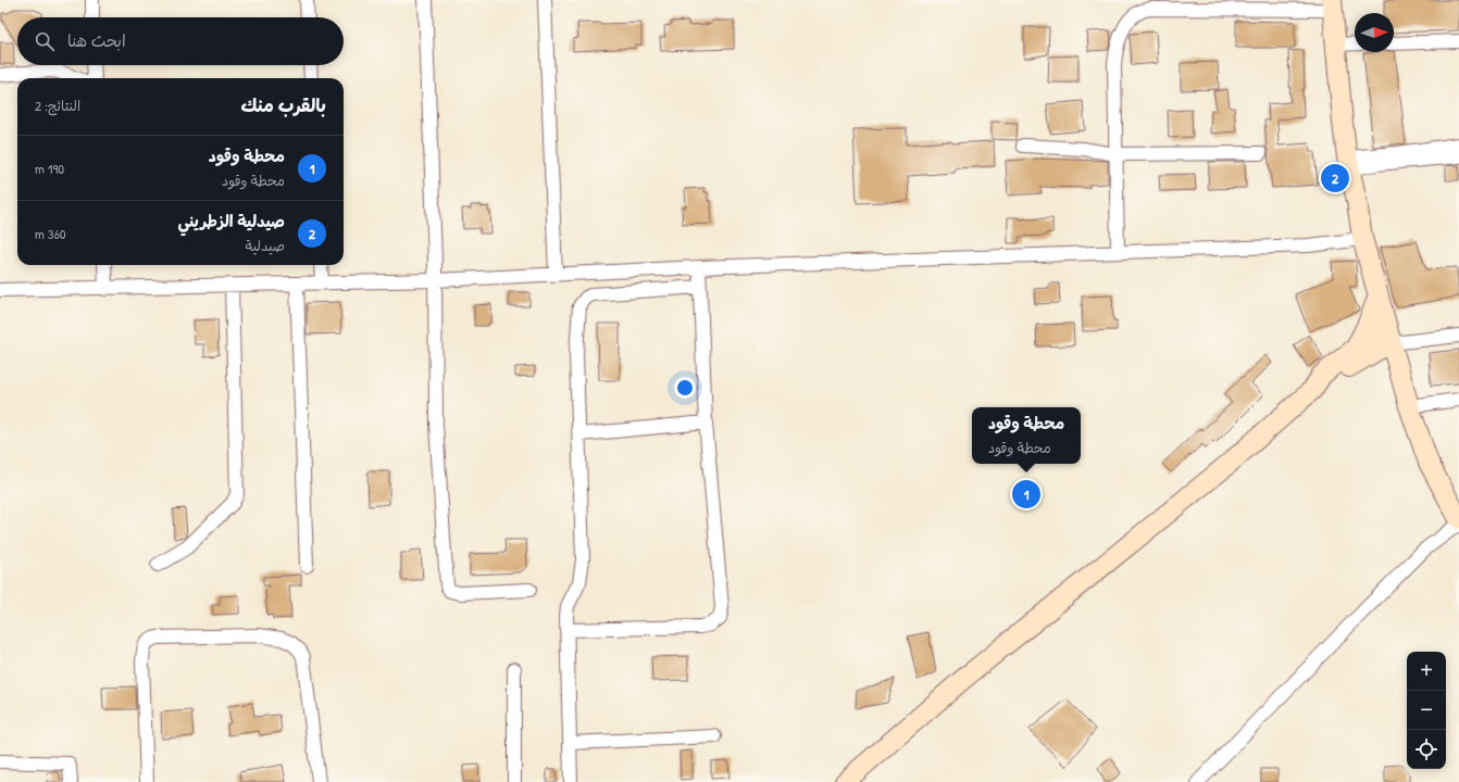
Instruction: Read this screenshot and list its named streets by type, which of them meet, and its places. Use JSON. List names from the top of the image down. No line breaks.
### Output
{"north":"right","page":{"search":"ابحث هنا","heading":["بالقرب منك","النتائج: 2"],"list":[{"mark":"1","name":"محطة وقود","note":"محطة وقود","value":"190 m"},{"mark":"2","name":"صيدلية الزطريني","note":"صيدلية","value":"360 m"}],"pins":["2","1"],"popup":["محطة وقود","محطة وقود"],"map_buttons":["+","−"]}}
